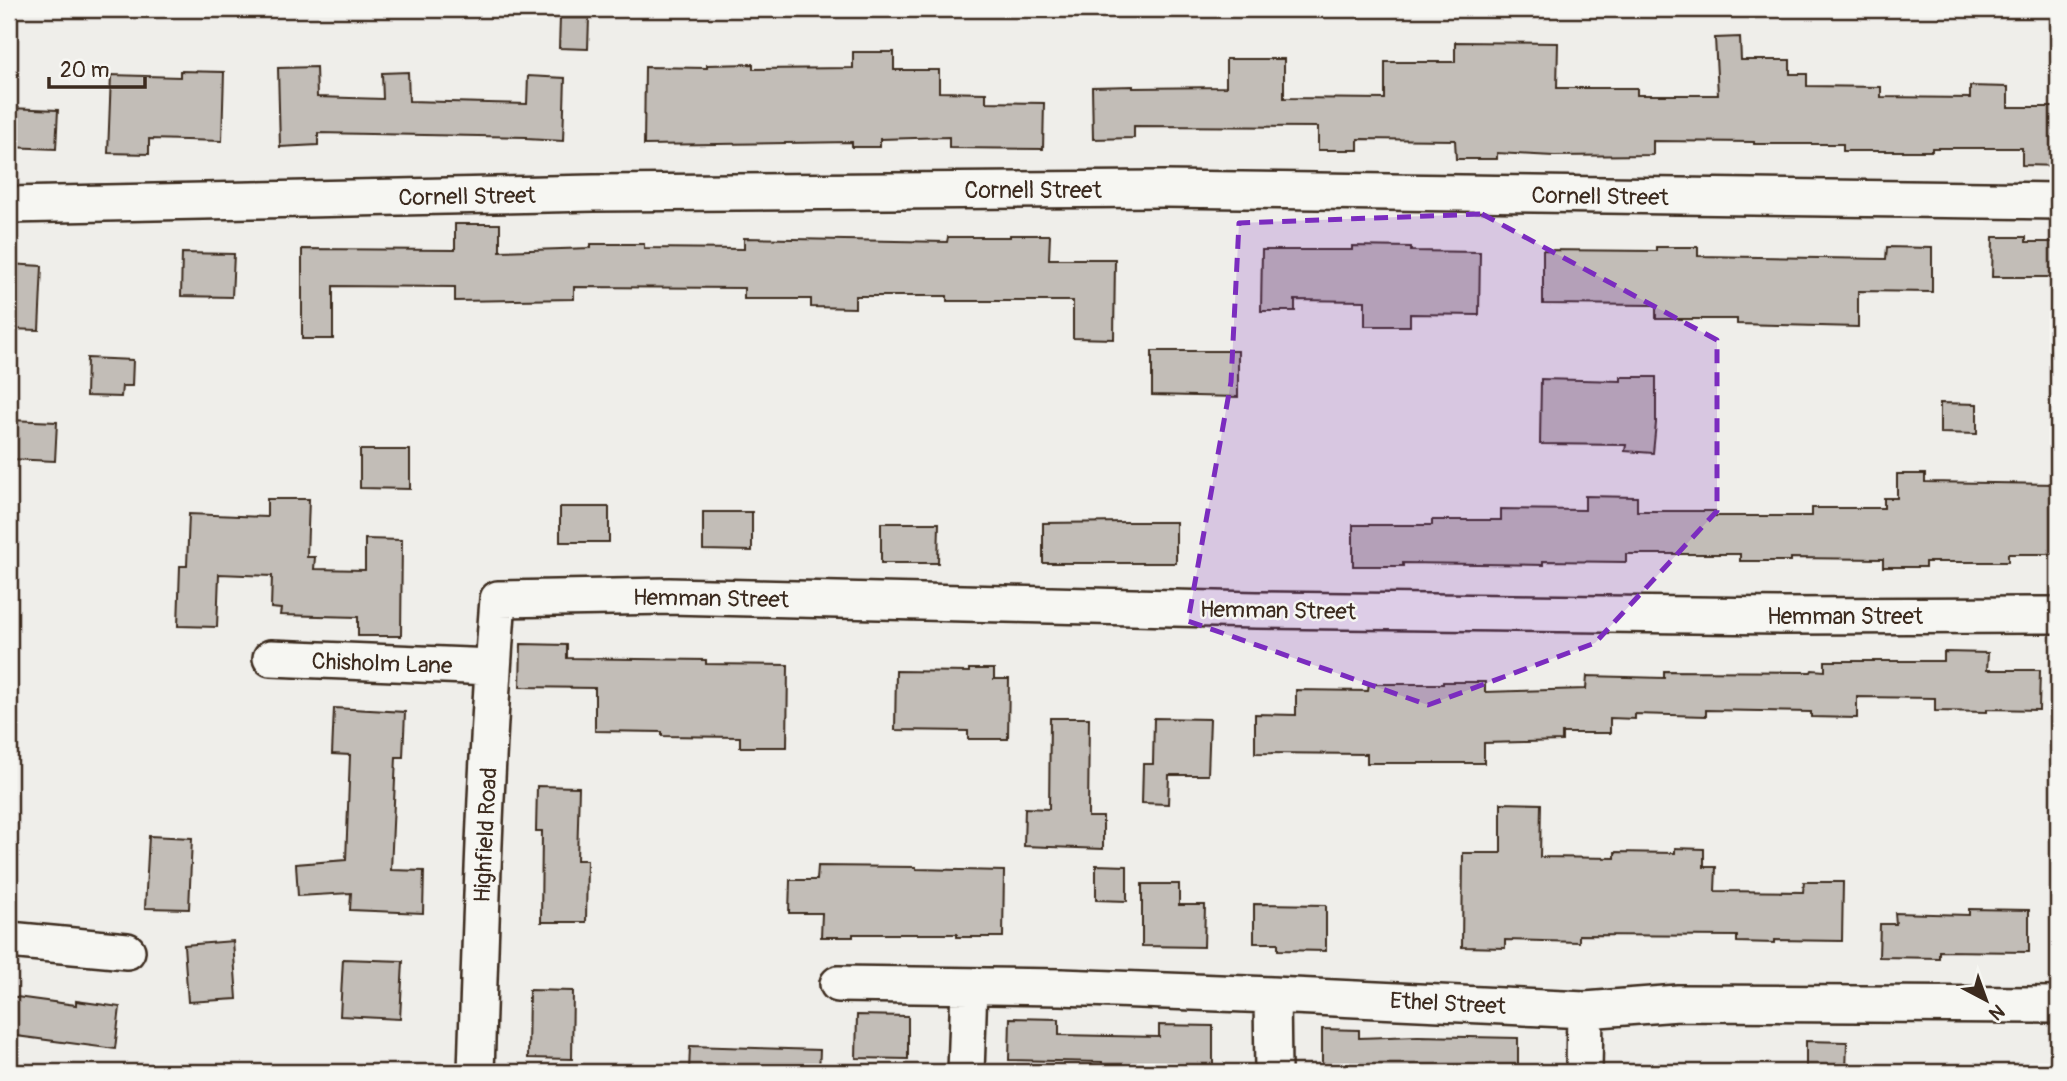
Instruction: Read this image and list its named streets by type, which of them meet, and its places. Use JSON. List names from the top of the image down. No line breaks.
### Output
{"streets":{"street":["Cornell Street","Hemman Street","Chisholm Lane","Highfield Road","Ethel Street"]},"crossings":[["Hemman Street","Highfield Road"],["Chisholm Lane","Highfield Road"]],"scale_bar":"20 m","north":"bottom right"}
